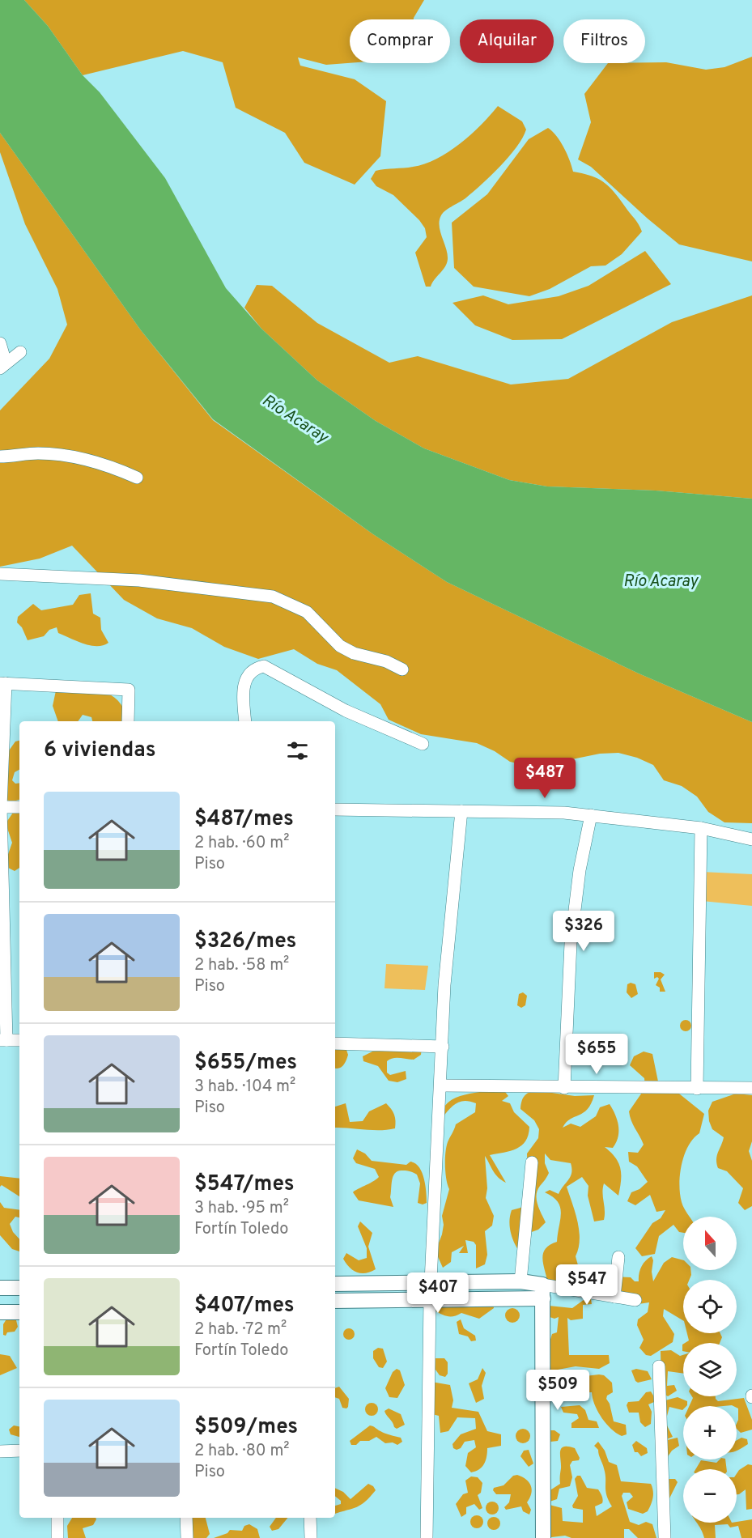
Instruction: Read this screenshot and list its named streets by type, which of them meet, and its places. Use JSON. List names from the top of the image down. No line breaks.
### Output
{"water":["Río Acaray"],"north":"top","page":{"chip":["Comprar","Alquilar","Filtros"],"heading":"6 viviendas","price":["$487","$326","$655","$547","$407","$509"],"list":[{"name":"$487/mes","note":"2 hab. · 60 m² · Piso"},{"name":"$326/mes","note":"2 hab. · 58 m² · Piso"},{"name":"$655/mes","note":"3 hab. · 104 m² · Piso"},{"name":"$547/mes","note":"3 hab. · 95 m² · Fortín Toledo"},{"name":"$407/mes","note":"2 hab. · 72 m² · Fortín Toledo"},{"name":"$509/mes","note":"2 hab. · 80 m² · Piso"}],"map_buttons":["+","−"]}}
